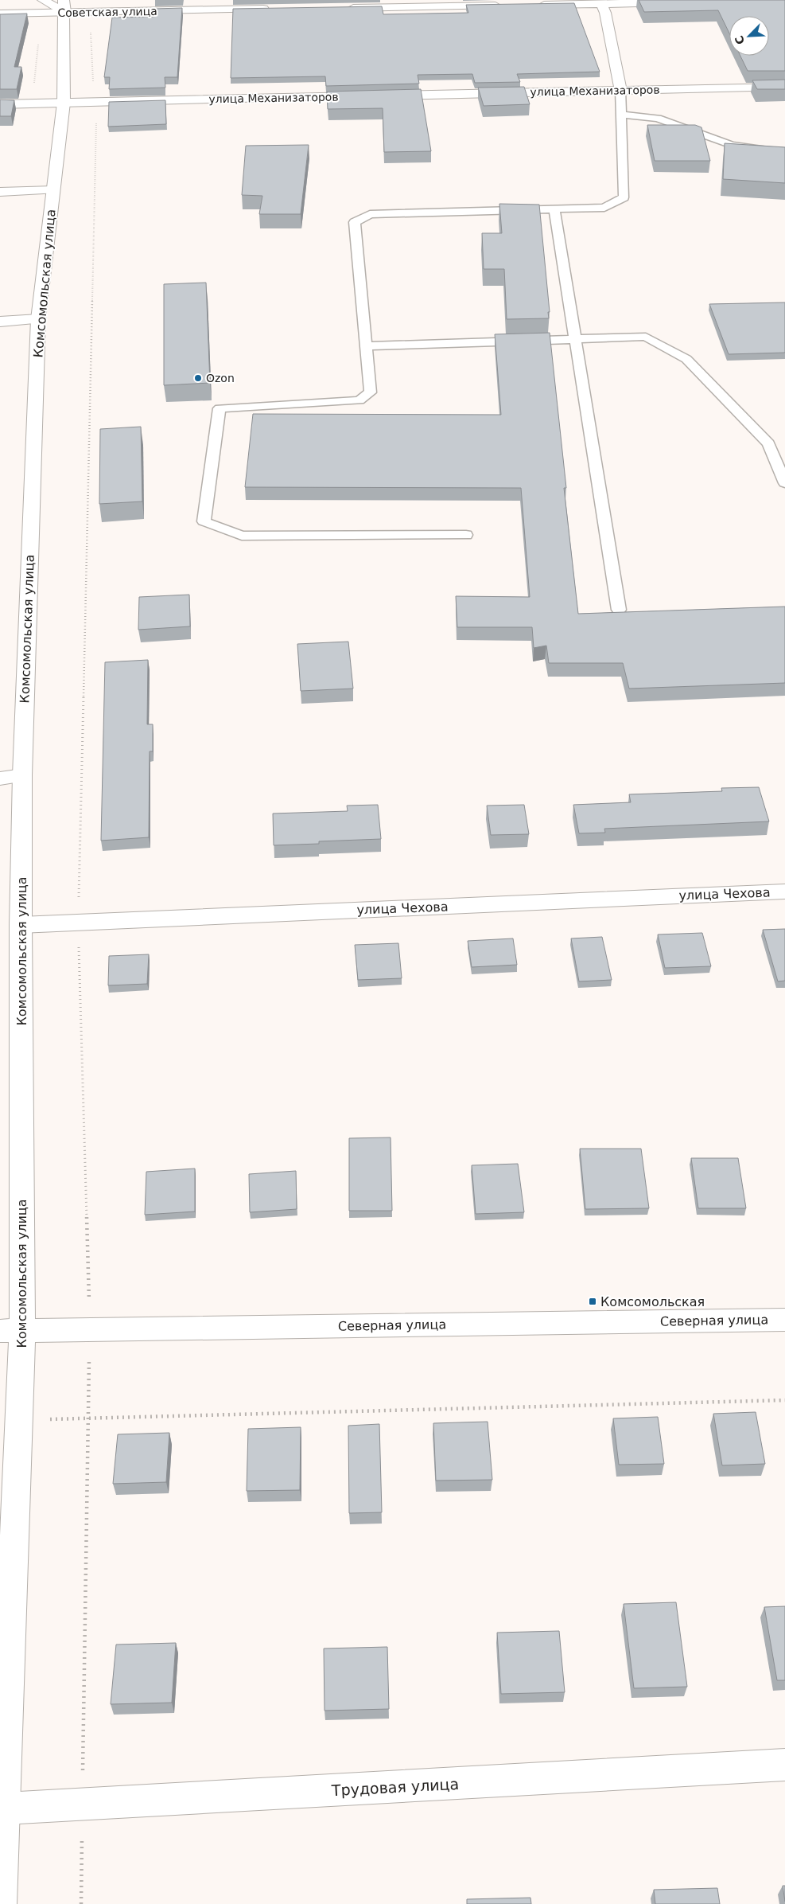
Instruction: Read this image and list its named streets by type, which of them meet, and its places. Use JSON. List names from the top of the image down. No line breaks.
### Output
{"streets":{"street":["Советская улица","улица Механизаторов","Комсомольская улица","улица Чехова","Северная улица","Трудовая улица"]},"crossings":[["Советская улица","Комсомольская улица"],["улица Механизаторов","Комсомольская улица"],["Комсомольская улица","улица Чехова"],["Комсомольская улица","Северная улица"],["Комсомольская улица","Трудовая улица"]],"places":{"other":["Ozon"],"transit":["Комсомольская"]},"north":"bottom left"}
